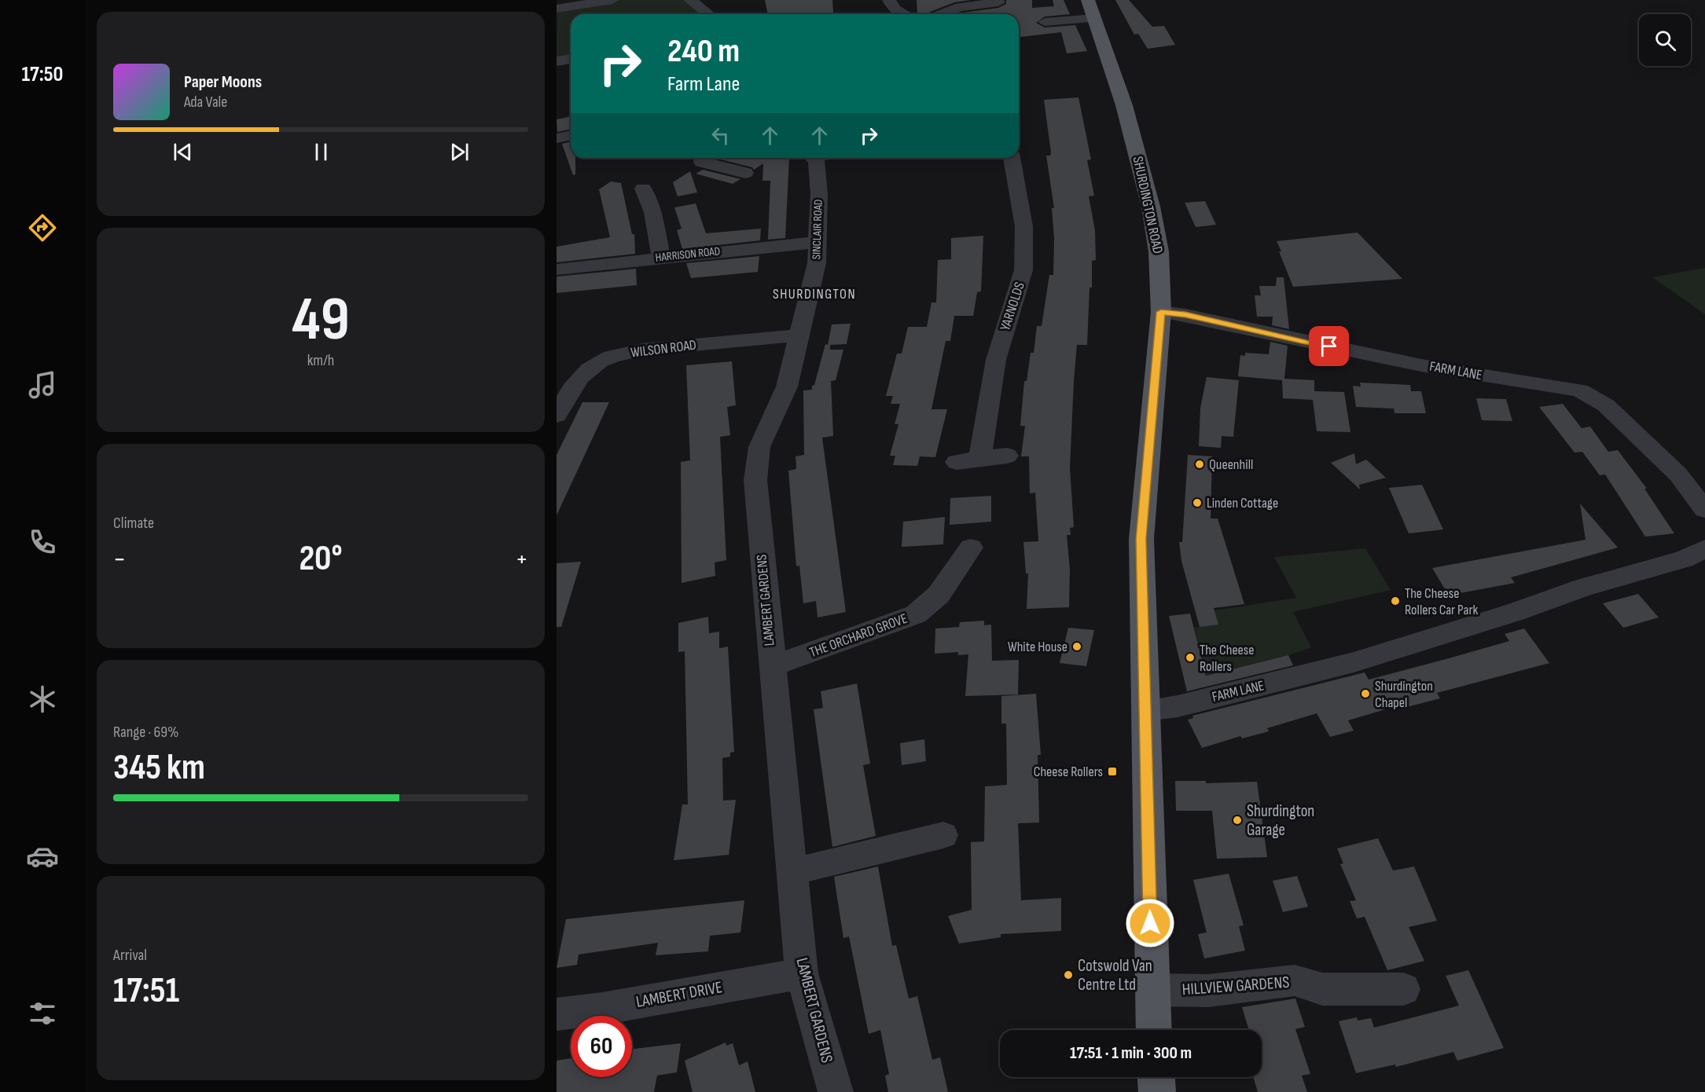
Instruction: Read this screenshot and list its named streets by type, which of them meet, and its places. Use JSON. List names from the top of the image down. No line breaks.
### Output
{"streets":{"main road":["SHURDINGTON ROAD"],"street":["SINCLAIR ROAD","HARRISON ROAD","YARNOLDS","WILSON ROAD","FARM LANE","LAMBERT GARDENS","THE ORCHARD GROVE","HILLVIEW GARDENS","LAMBERT DRIVE"]},"crossings":[["SHURDINGTON ROAD","FARM LANE"],["SHURDINGTON ROAD","HILLVIEW GARDENS"],["SINCLAIR ROAD","HARRISON ROAD"],["SINCLAIR ROAD","WILSON ROAD"],["SINCLAIR ROAD","LAMBERT GARDENS"],["WILSON ROAD","LAMBERT GARDENS"],["LAMBERT GARDENS","THE ORCHARD GROVE"],["LAMBERT GARDENS","LAMBERT DRIVE"]],"districts":["SHURDINGTON"],"places":{"other":["Queenhill","Linden Cottage","The Cheese Rollers Car Park","White House","The Cheese Rollers","Shurdington Chapel","Shurdington Garage","Cotswold Van Centre Ltd"],"transit":["Cheese Rollers"]},"page":{"tabs":"17:50","turn":["240 m","Farm Lane"],"song":["Paper Moons","Ada Vale"],"tile":[["49","km/h"],"Climate",["Range · 69%","345 km"],["Arrival","17:51"]],"heat":["−","20°","+"],"limit":"60","trip":"17:51 · 1 min · 300 m"}}
